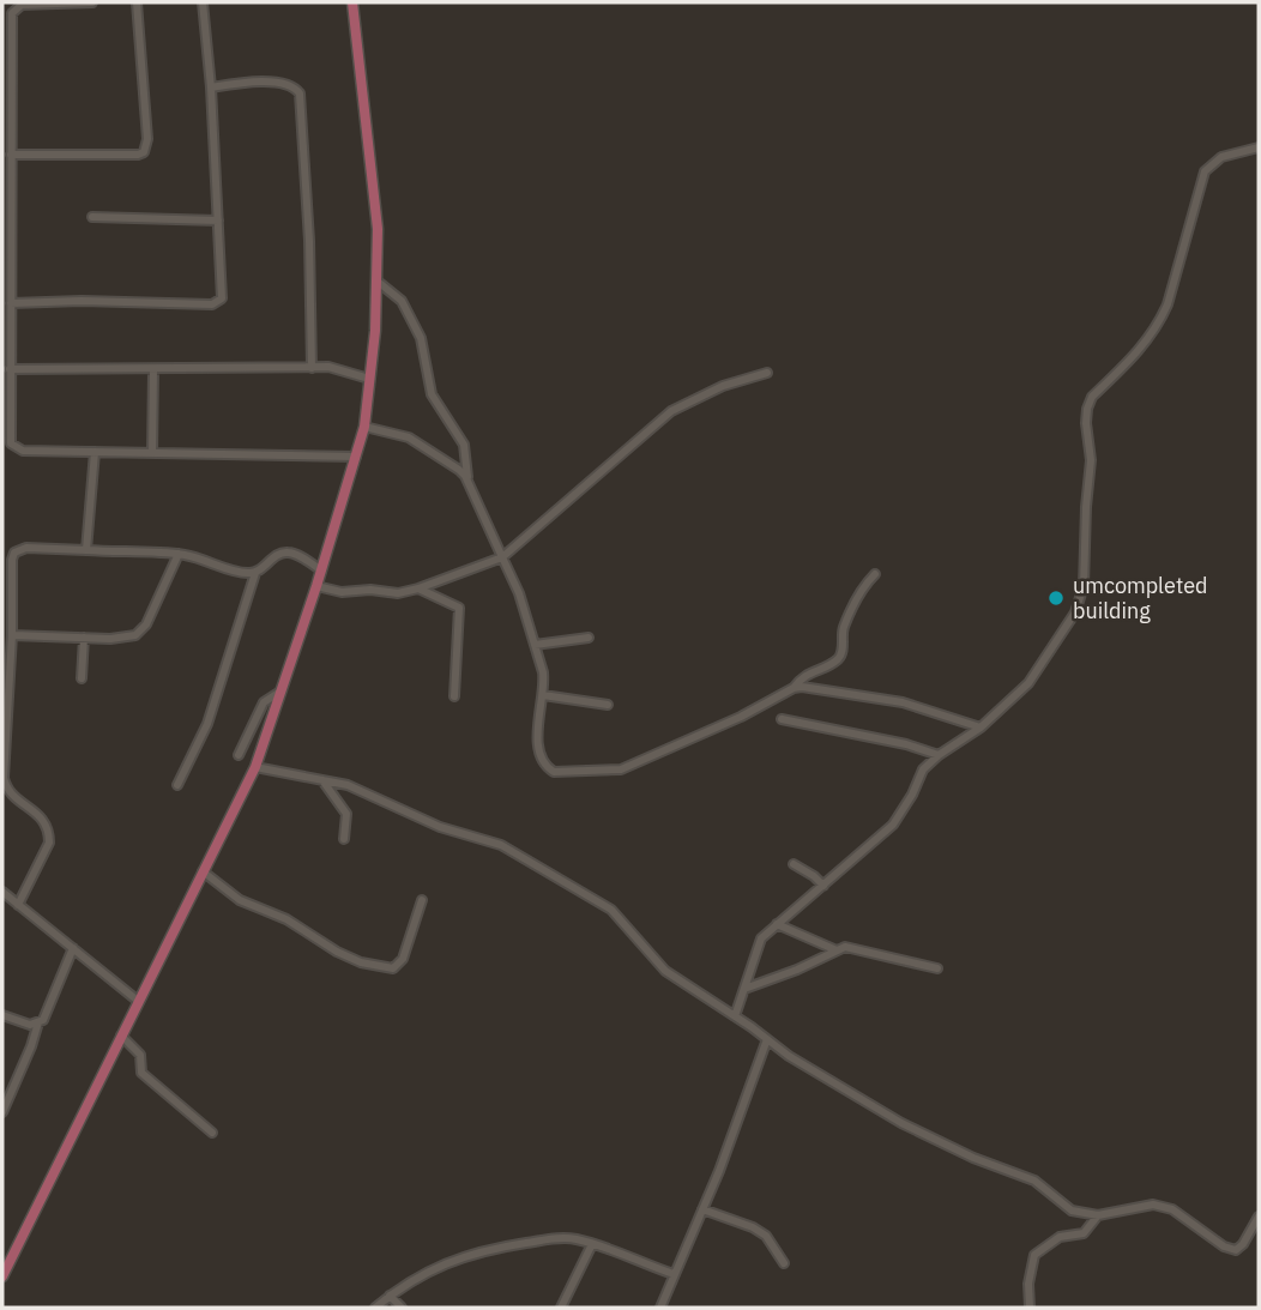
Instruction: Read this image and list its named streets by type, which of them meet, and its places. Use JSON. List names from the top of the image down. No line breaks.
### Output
{"places":["umcompleted building"]}
